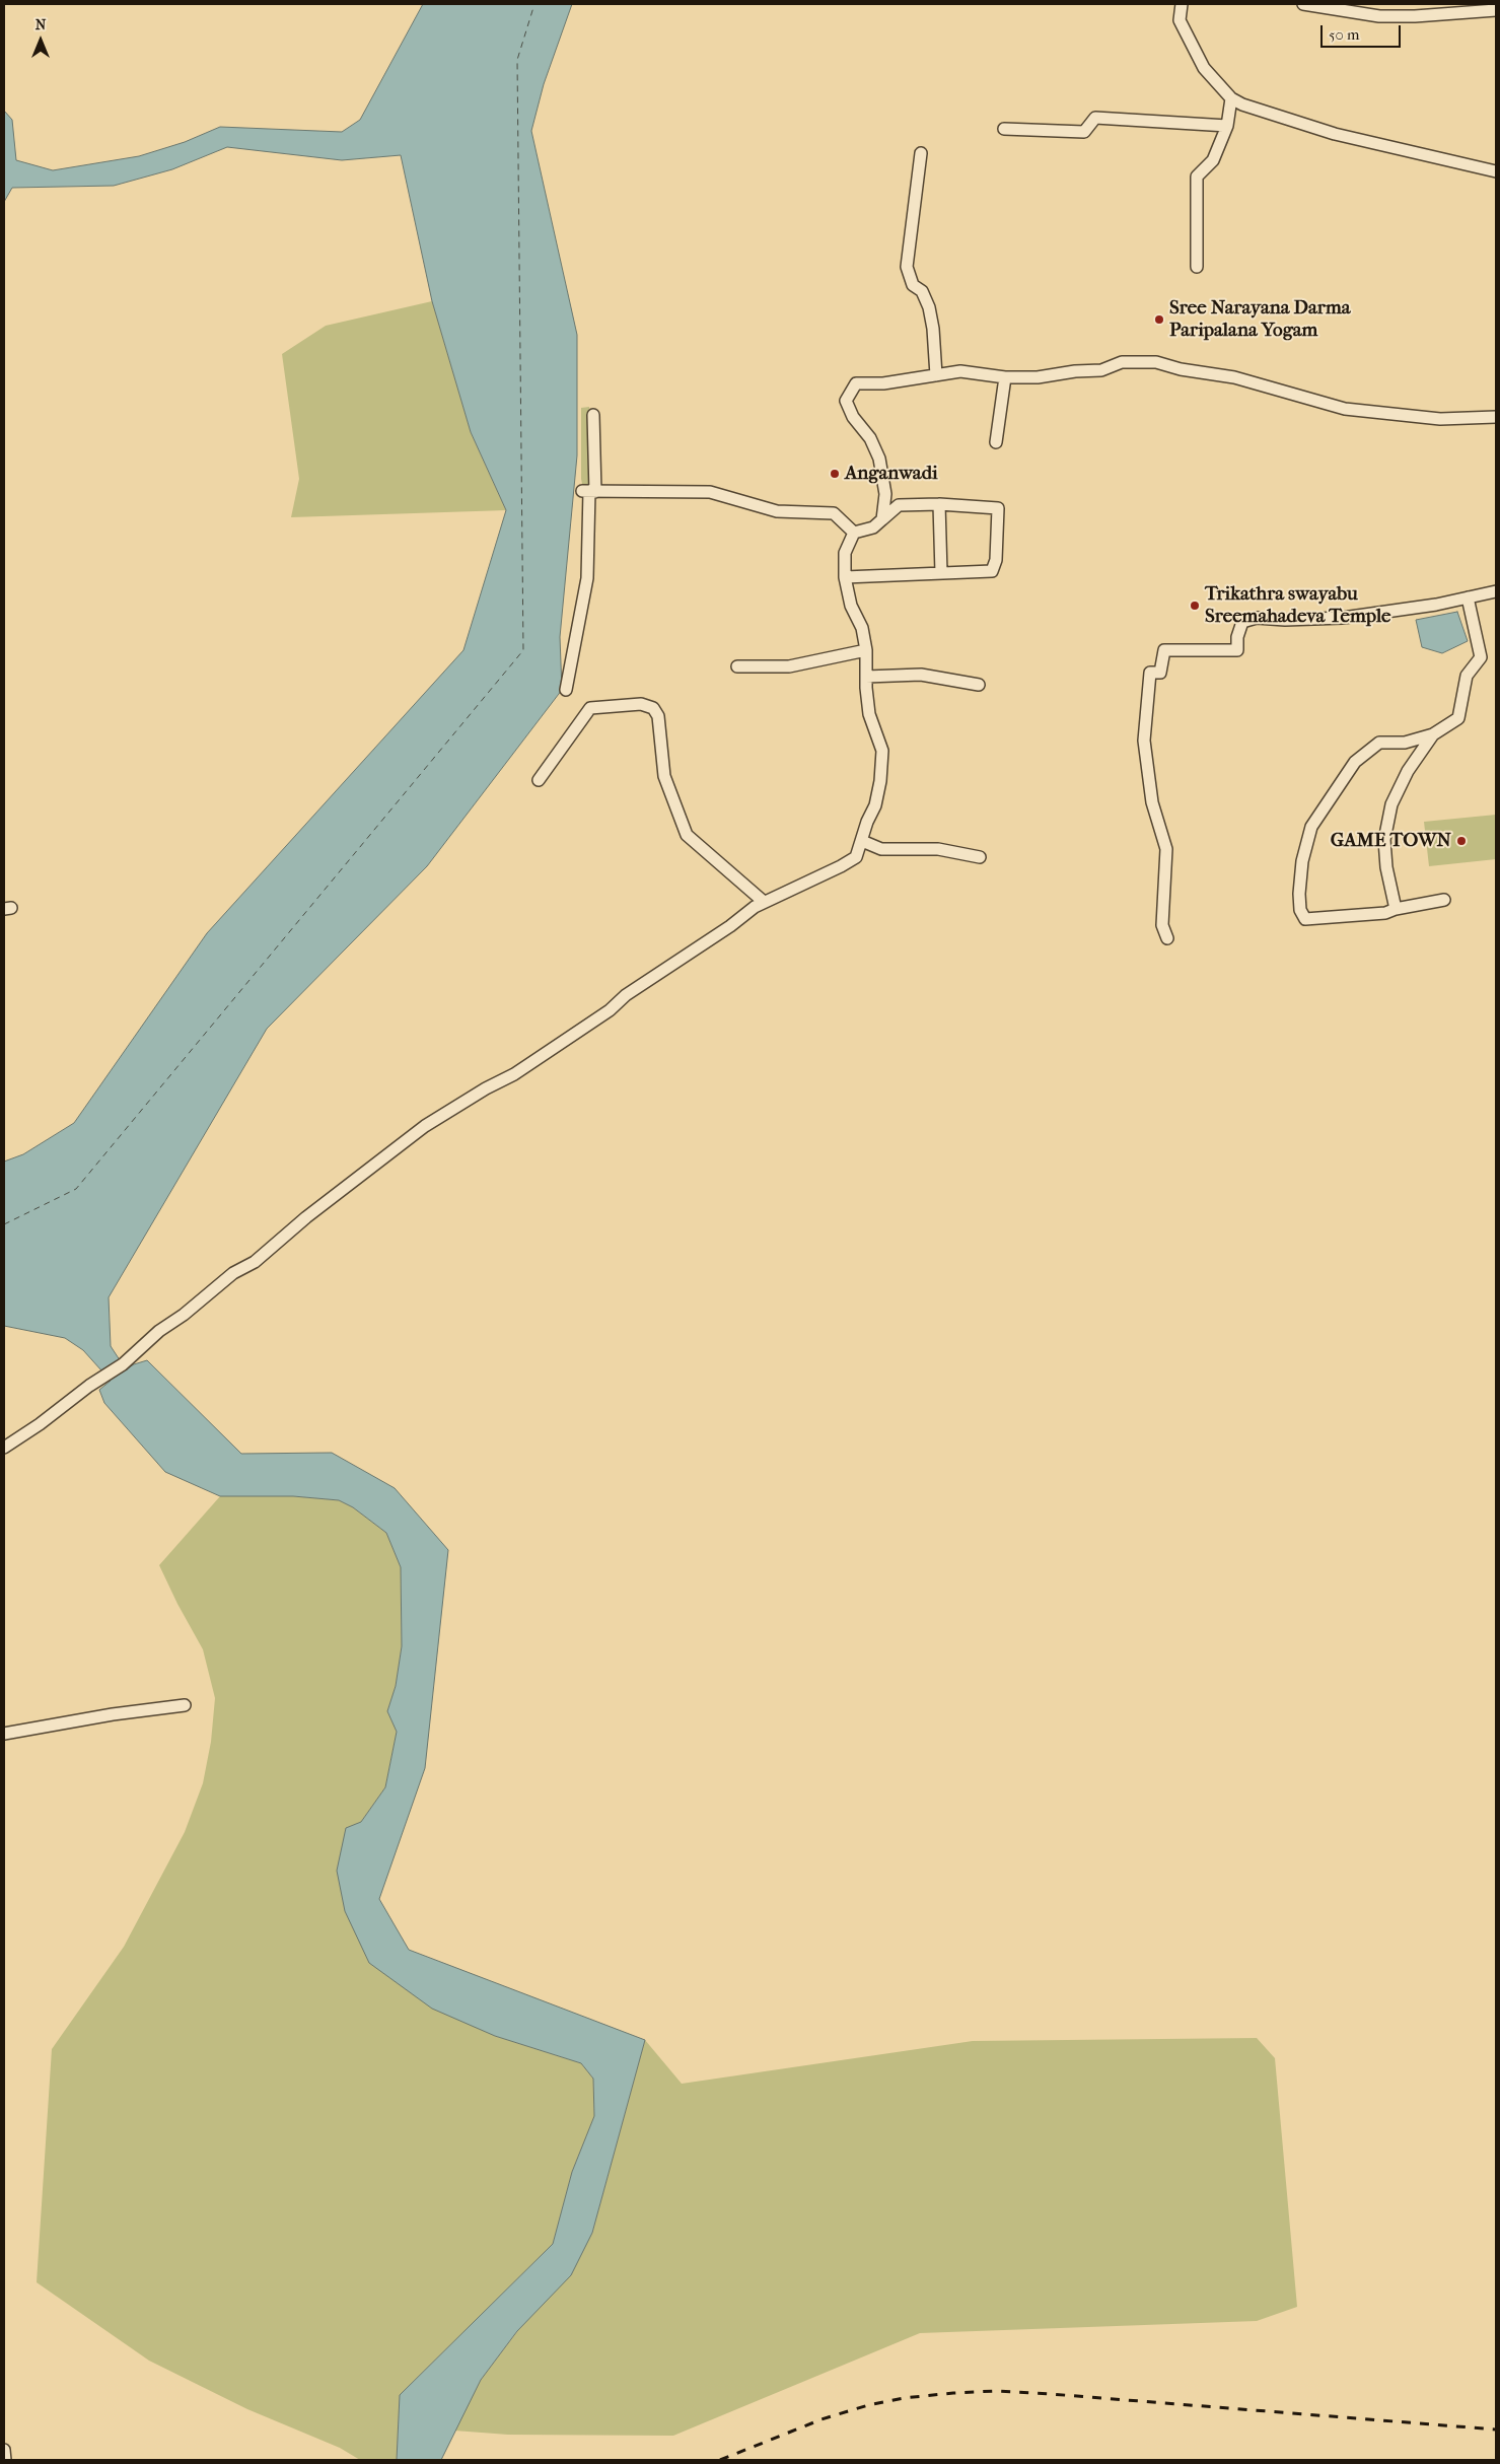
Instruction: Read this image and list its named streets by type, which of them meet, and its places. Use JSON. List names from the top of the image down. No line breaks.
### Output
{"places":["Sree Narayana Darma Paripalana Yogam","Anganwadi","Trikathra swayabu Sreemahadeva Temple","GAME TOWN"],"scale_bar":"50 m","north":"top"}
